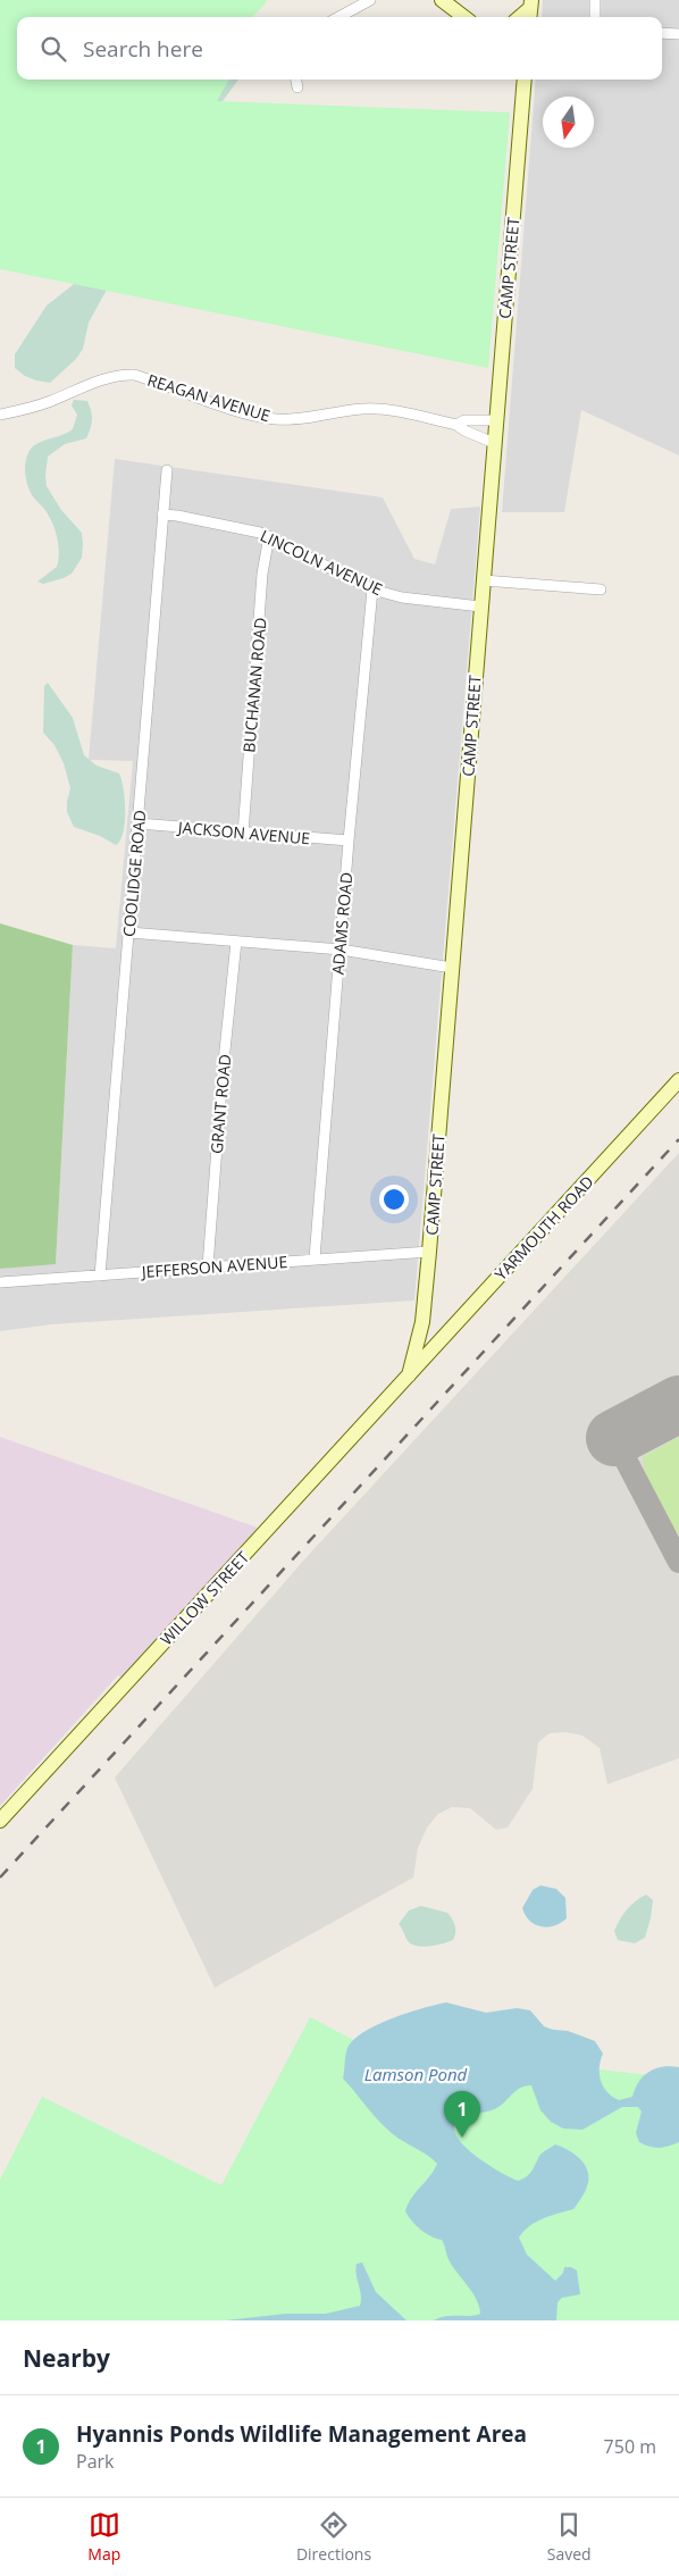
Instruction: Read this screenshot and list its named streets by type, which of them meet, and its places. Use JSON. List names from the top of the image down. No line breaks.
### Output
{"streets":{"main road":["CAMP STREET","YARMOUTH ROAD","WILLOW STREET"],"street":["REAGAN AVENUE","LINCOLN AVENUE","BUCHANAN ROAD","JACKSON AVENUE","COOLIDGE ROAD","ADAMS ROAD","GRANT ROAD","JEFFERSON AVENUE"]},"crossings":[["CAMP STREET","REAGAN AVENUE"],["CAMP STREET","LINCOLN AVENUE"],["CAMP STREET","YARMOUTH ROAD"],["CAMP STREET","JEFFERSON AVENUE"],["CAMP STREET","WILLOW STREET"],["LINCOLN AVENUE","BUCHANAN ROAD"],["LINCOLN AVENUE","COOLIDGE ROAD"],["LINCOLN AVENUE","ADAMS ROAD"],["BUCHANAN ROAD","JACKSON AVENUE"],["JACKSON AVENUE","COOLIDGE ROAD"],["JACKSON AVENUE","ADAMS ROAD"],["COOLIDGE ROAD","JEFFERSON AVENUE"],["ADAMS ROAD","JEFFERSON AVENUE"],["GRANT ROAD","JEFFERSON AVENUE"],["YARMOUTH ROAD","WILLOW STREET"]],"water":["Lamson Pond"],"north":"bottom","page":{"search":"Search here","pins":"1","heading":"Nearby","list":[{"mark":"1","name":"Hyannis Ponds Wildlife Management Area","note":"Park","value":"750 m"}],"nav":["Map","Directions","Saved"]}}
